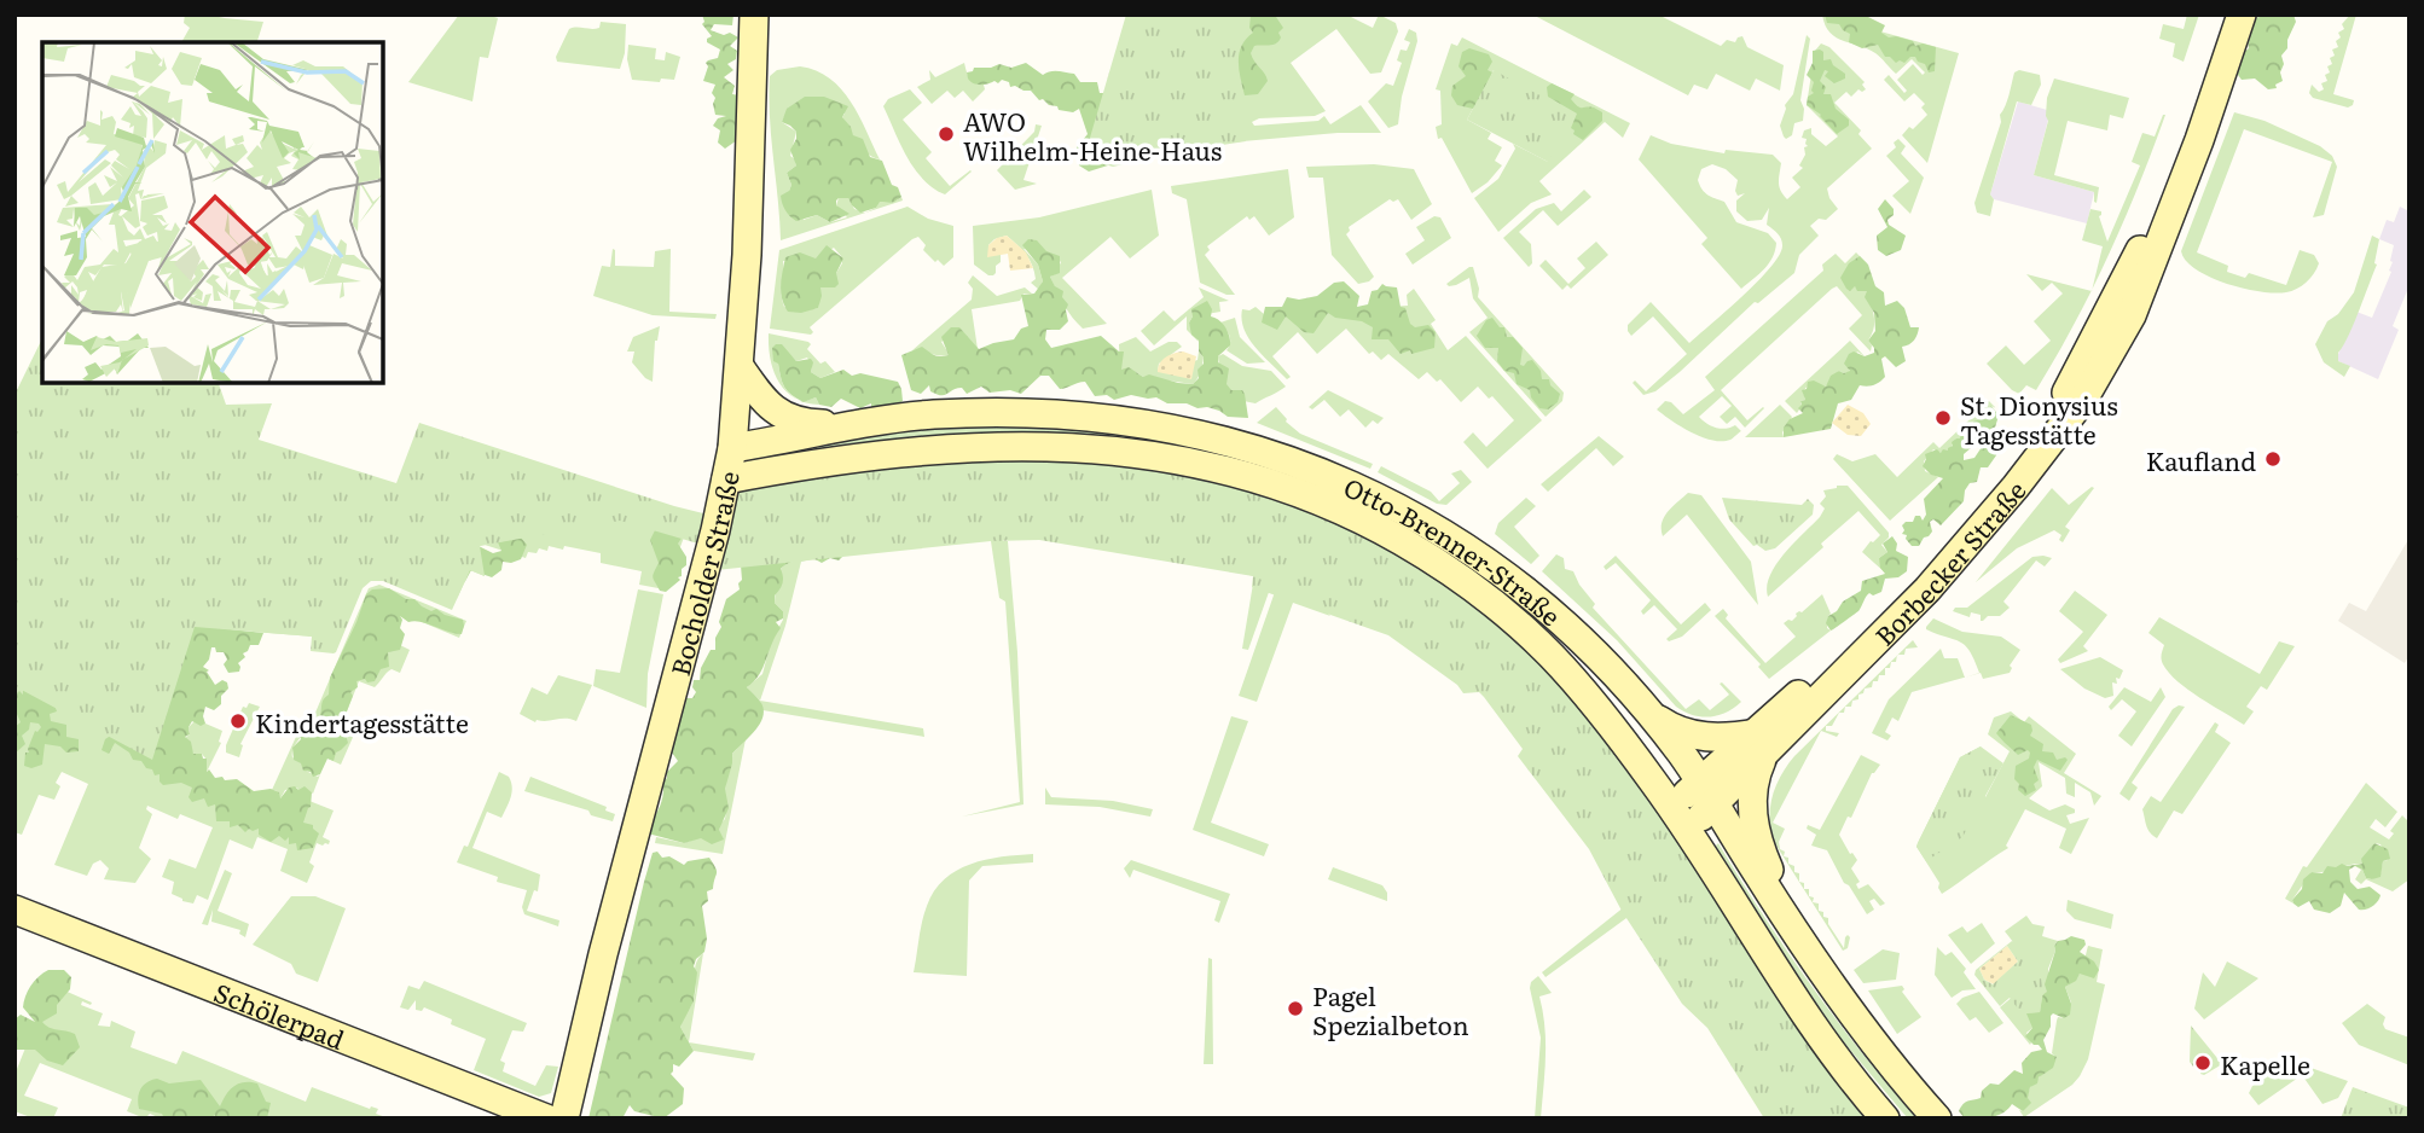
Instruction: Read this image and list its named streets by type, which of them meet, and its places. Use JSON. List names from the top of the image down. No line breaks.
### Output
{"streets":{"street":["Otto-Brenner-Straße","Borbecker Straße","Bocholder Straße","Schölerpad"]},"crossings":[["Otto-Brenner-Straße","Borbecker Straße"],["Otto-Brenner-Straße","Bocholder Straße"]],"places":["AWO Wilhelm-Heine-Haus","St. Dionysius Tagesstätte","Kaufland","Kindertagesstätte","Pagel Spezialbeton","Kapelle"]}
